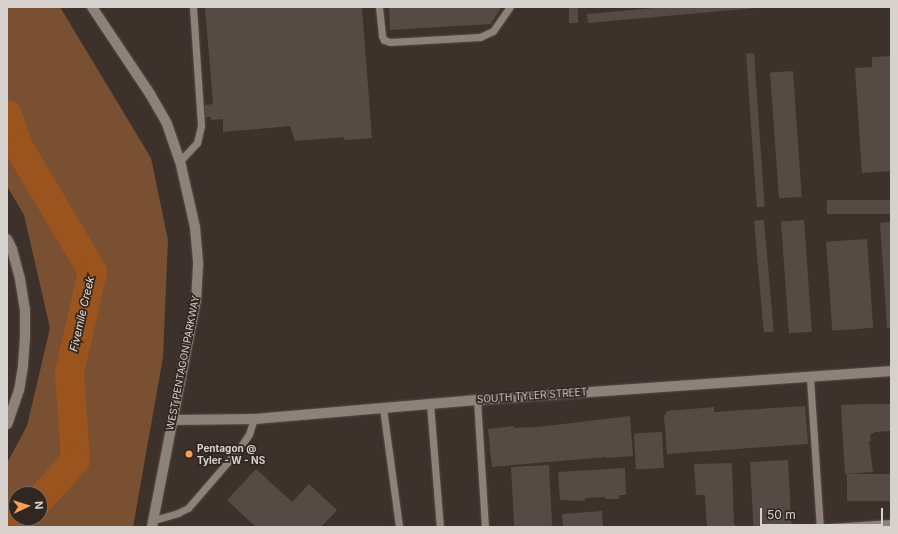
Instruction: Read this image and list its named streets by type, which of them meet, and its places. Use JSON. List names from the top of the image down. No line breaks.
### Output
{"streets":{"street":["WEST PENTAGON PARKWAY","SOUTH TYLER STREET"]},"crossings":[["WEST PENTAGON PARKWAY","SOUTH TYLER STREET"]],"water":["Fivemile Creek"],"places":["Pentagon @ Tyler - W - NS"],"scale_bar":"50 m","north":"right"}
